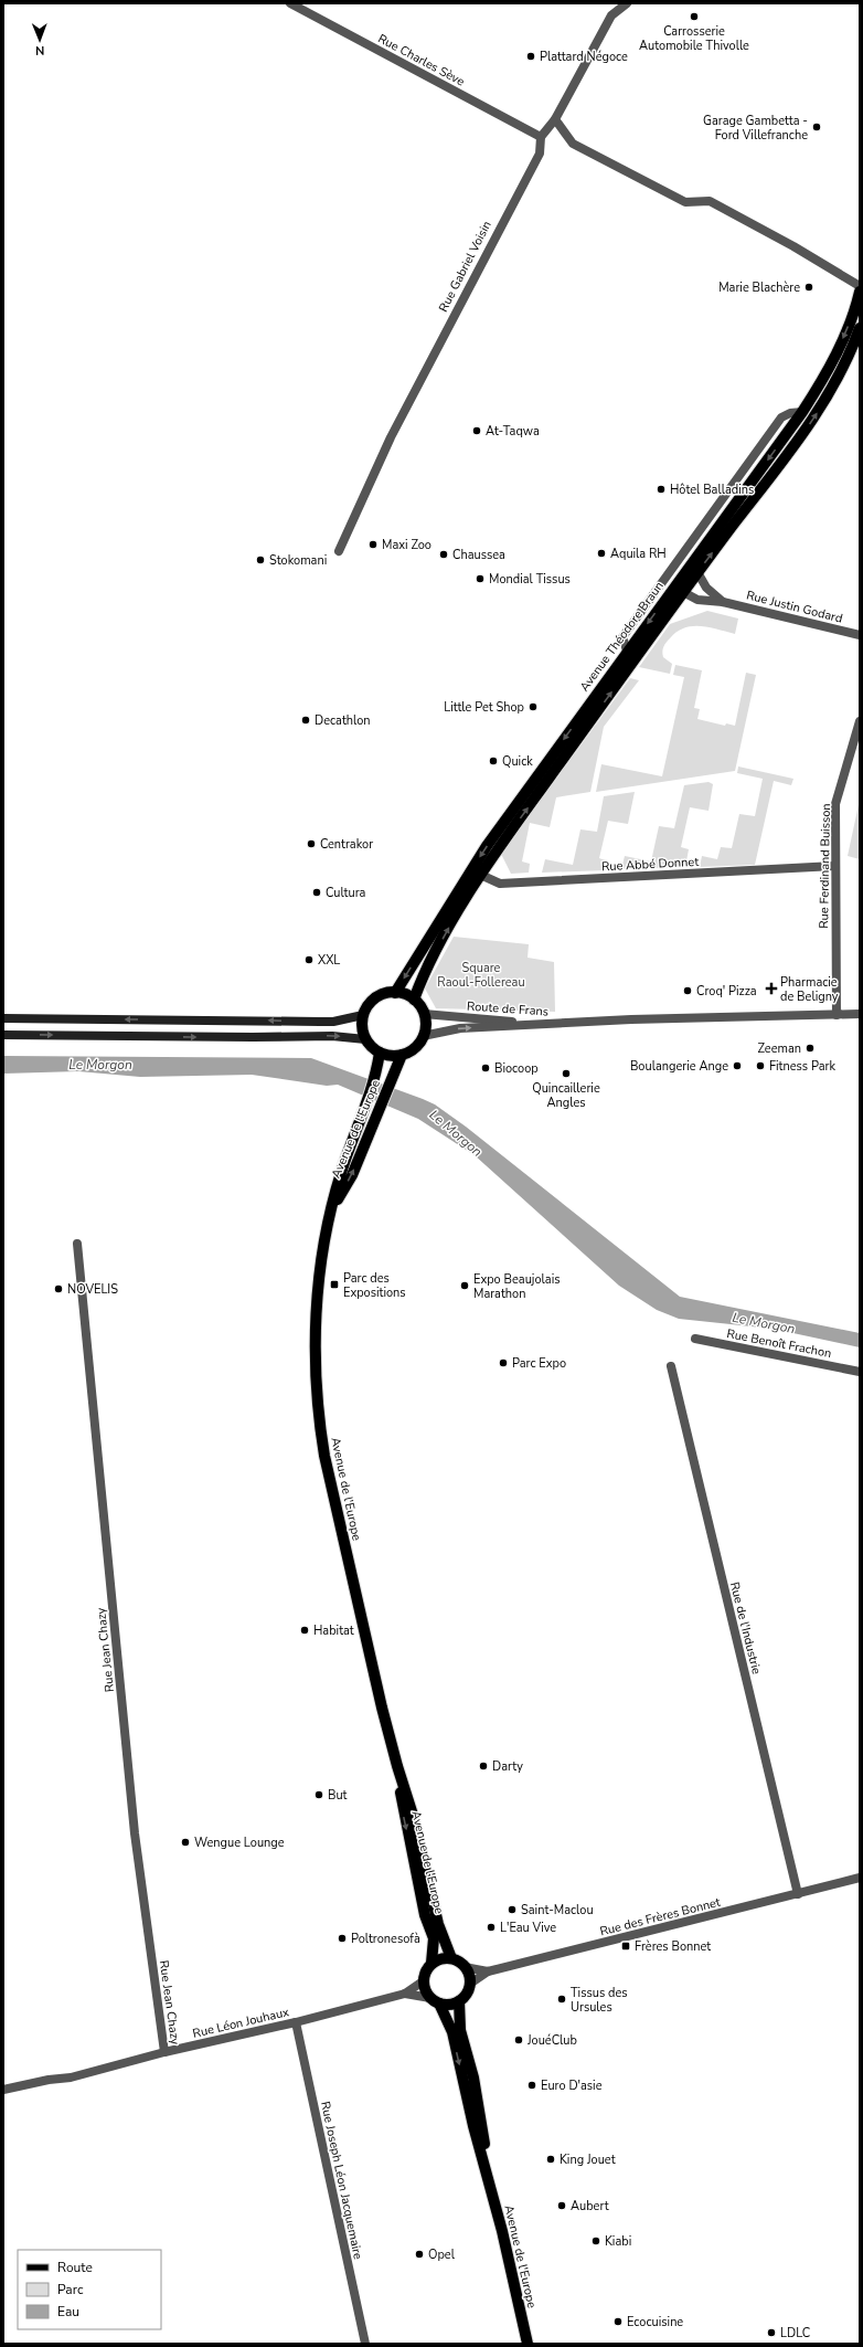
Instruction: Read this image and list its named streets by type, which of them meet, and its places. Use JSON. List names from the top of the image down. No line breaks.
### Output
{"streets":{"main road":["Avenue Théodore Braun","Avenue de l'Europe"],"street":["Rue Charles Sève","Rue Gabriel Voisin","Rue Justin Godard","Rue Abbé Donnet","Rue Ferdinand Buisson","Route de Frans","Rue Benoît Frachon","Rue de l'Industrie","Rue Jean Chazy","Rue des Frères Bonnet","Rue Léon Jouhaux","Rue Joseph Léon Jacquemaire"]},"crossings":[["Rue Charles Sève","Rue Gabriel Voisin"],["Rue Justin Godard","Avenue Théodore Braun"],["Avenue Théodore Braun","Rue Abbé Donnet"],["Avenue Théodore Braun","Route de Frans"],["Avenue Théodore Braun","Avenue de l'Europe"],["Rue Abbé Donnet","Rue Ferdinand Buisson"],["Route de Frans","Avenue de l'Europe"],["Avenue de l'Europe","Rue des Frères Bonnet"],["Avenue de l'Europe","Rue Léon Jouhaux"],["Rue de l'Industrie","Rue des Frères Bonnet"],["Rue Jean Chazy","Rue Léon Jouhaux"],["Rue des Frères Bonnet","Rue Léon Jouhaux"],["Rue Léon Jouhaux","Rue Joseph Léon Jacquemaire"]],"water":["Le Morgon"],"parks":["Square Raoul-Follereau"],"places":{"other":["Carrosserie Automobile Thivolle","Plattard Négoce","Garage Gambetta - Ford Villefranche","Marie Blachère","At-Taqwa","Hôtel Balladins","Maxi Zoo","Aquila RH","Chaussea","Stokomani","Mondial Tissus","Little Pet Shop","Decathlon","Quick","Centrakor","Cultura","XXL","Croq' Pizza","Zeeman","Boulangerie Ange","Fitness Park","Biocoop","Quincaillerie Angles","Expo Beaujolais Marathon","NOVELIS","Parc Expo","Habitat","Darty","But","Wengue Lounge","Saint-Maclou","L'Eau Vive","Poltronesofà","Tissus des Ursules","JouéClub","Euro D'asie","King Jouet","Aubert","Kiabi","Opel","Ecocuisine","LDLC"],"health":["Pharmacie de Beligny"],"transit":["Parc des Expositions","Frères Bonnet"]},"legend":["Route","Parc","Eau"],"north":"bottom"}
